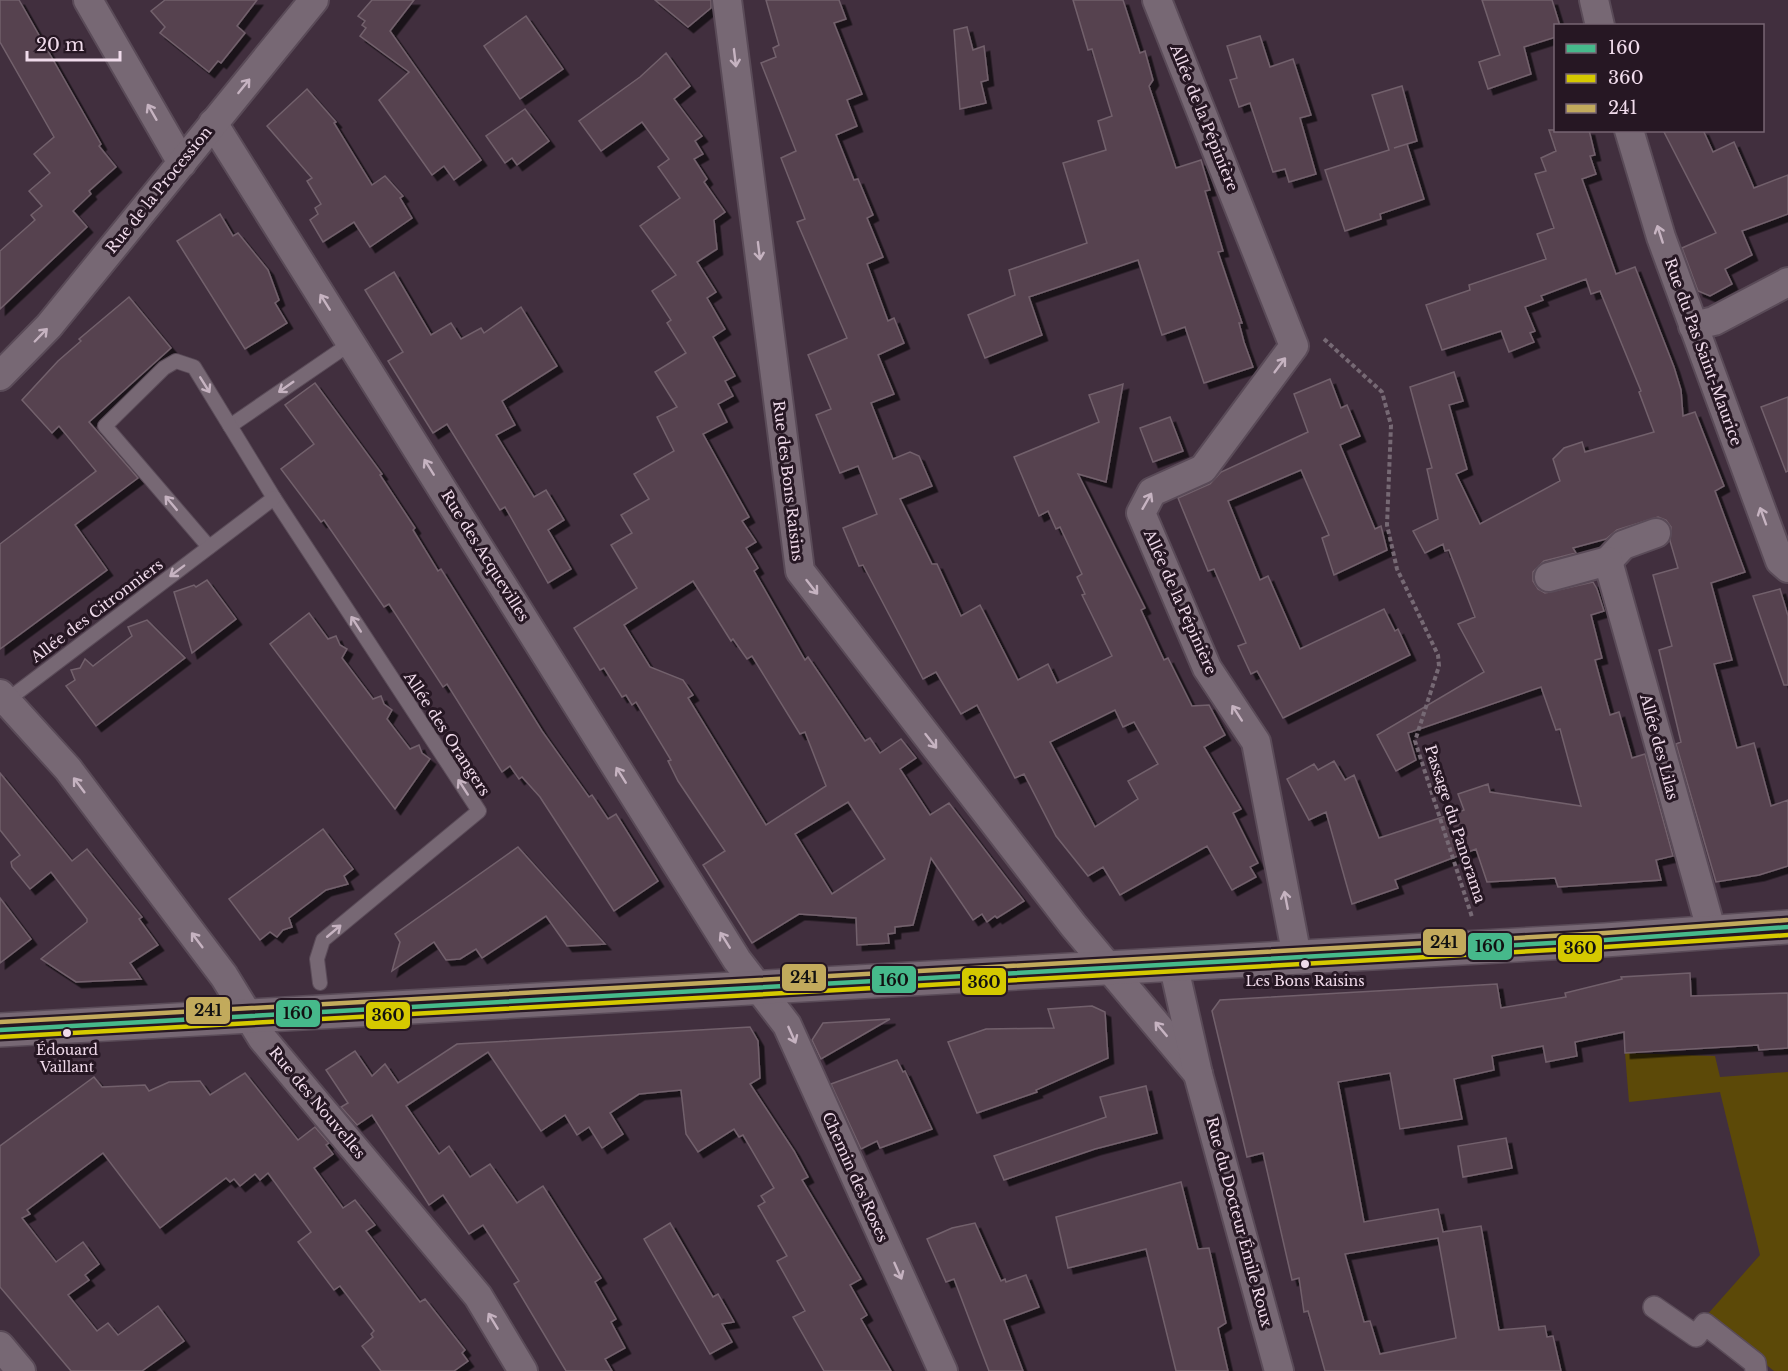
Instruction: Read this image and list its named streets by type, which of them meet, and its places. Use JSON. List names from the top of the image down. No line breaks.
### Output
{"streets":{"street":["Allée de la Pépinière","Rue de la Procession","Rue du Pas Saint-Maurice","Rue des Bons Raisins","Rue des Acquevilles","Allée des Lilas","Rue des Nouvelles","Chemin des Roses","Rue du Docteur Émile Roux"],"lane":["Allée des Citronniers","Allée des Orangers"],"path":["Passage du Panorama"]},"crossings":[["Allée de la Pépinière","Passage du Panorama"],["Rue de la Procession","Rue des Acquevilles"],["Rue des Bons Raisins","Rue du Docteur Émile Roux"],["Rue des Acquevilles","Chemin des Roses"],["Allée des Citronniers","Allée des Orangers"],["Allée des Citronniers","Rue des Nouvelles"]],"one_way":["Allée de la Pépinière","Rue de la Procession","Rue du Pas Saint-Maurice","Rue des Bons Raisins","Rue des Acquevilles","Allée des Citronniers","Rue des Nouvelles","Chemin des Roses"],"places":["Les Bons Raisins","Édouard Vaillant"],"lines":["transit line 241","transit line 160","transit line 360"],"legend":["160","360","241"],"scale_bar":"20 m"}
